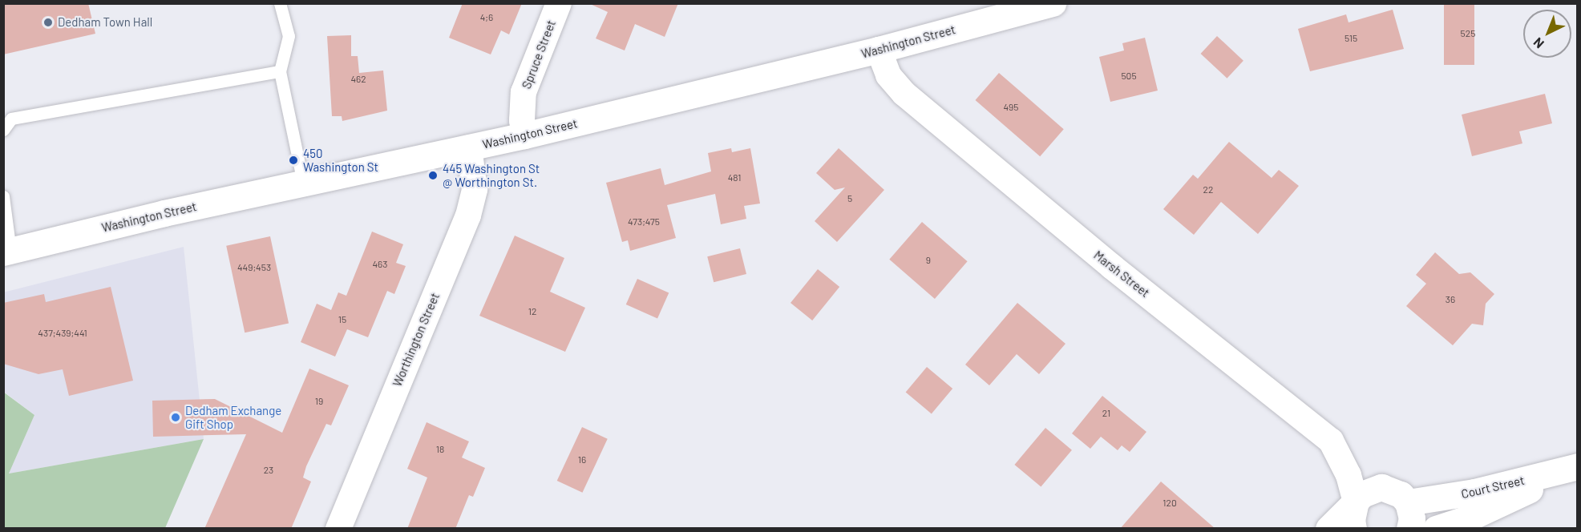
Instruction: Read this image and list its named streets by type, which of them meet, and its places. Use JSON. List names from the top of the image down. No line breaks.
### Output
{"streets":{"main road":["Washington Street","Court Street"],"street":["Spruce Street","Marsh Street","Worthington Street"]},"crossings":[["Washington Street","Spruce Street"],["Washington Street","Marsh Street"],["Washington Street","Worthington Street"]],"places":["Dedham Town Hall","450 Washington St","445 Washington St @ Worthington St.","Dedham Exchange Gift Shop"],"house_numbers":["4;6","525","515","505","462","495","481","22","5","473;475","9","463","449;453","36","12","15","437;439;441","19","21","18","16","23","120"],"north":"bottom left"}
